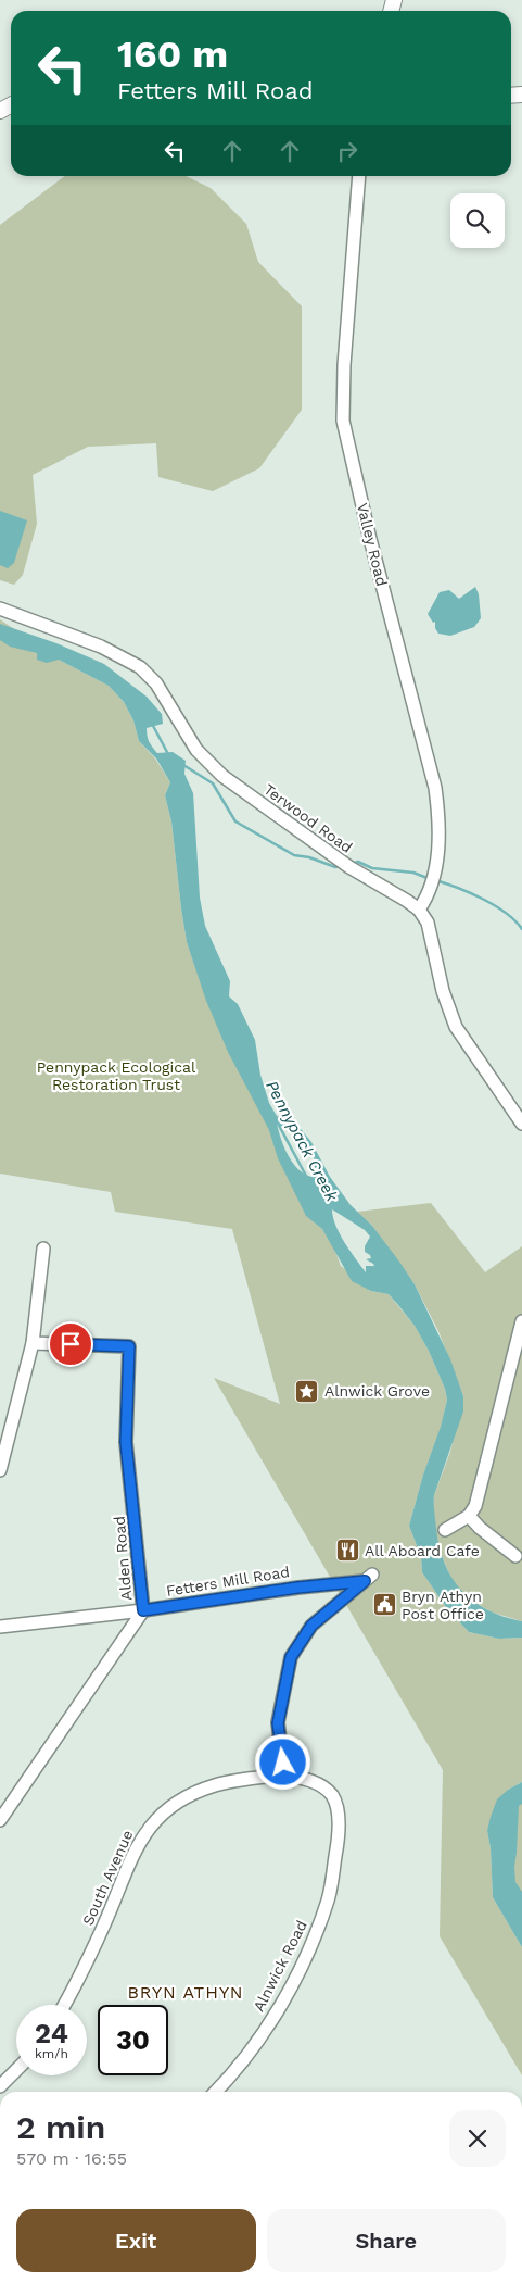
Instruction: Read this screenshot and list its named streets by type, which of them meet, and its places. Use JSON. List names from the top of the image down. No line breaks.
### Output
{"streets":{"street":["Valley Road","Terwood Road","Alden Road","Fetters Mill Road","South Avenue","Alnwick Road"]},"crossings":[["Valley Road","Terwood Road"],["Alden Road","Fetters Mill Road"],["Fetters Mill Road","South Avenue"],["Fetters Mill Road","Alnwick Road"],["South Avenue","Alnwick Road"]],"districts":["BRYN ATHYN"],"water":["Pennypack Creek"],"parks":["Pennypack Ecological Restoration Trust"],"places":{"place":["Alnwick Grove"],"restaurant":["All Aboard Cafe"],"public building":["Bryn Athyn Post Office"]},"page":{"turn":["160 m","Fetters Mill Road"],"speed":"24 km/h","limit":"30","heading":["2 min","570 m · 16:55"],"buttons":["Exit","Share"]}}
